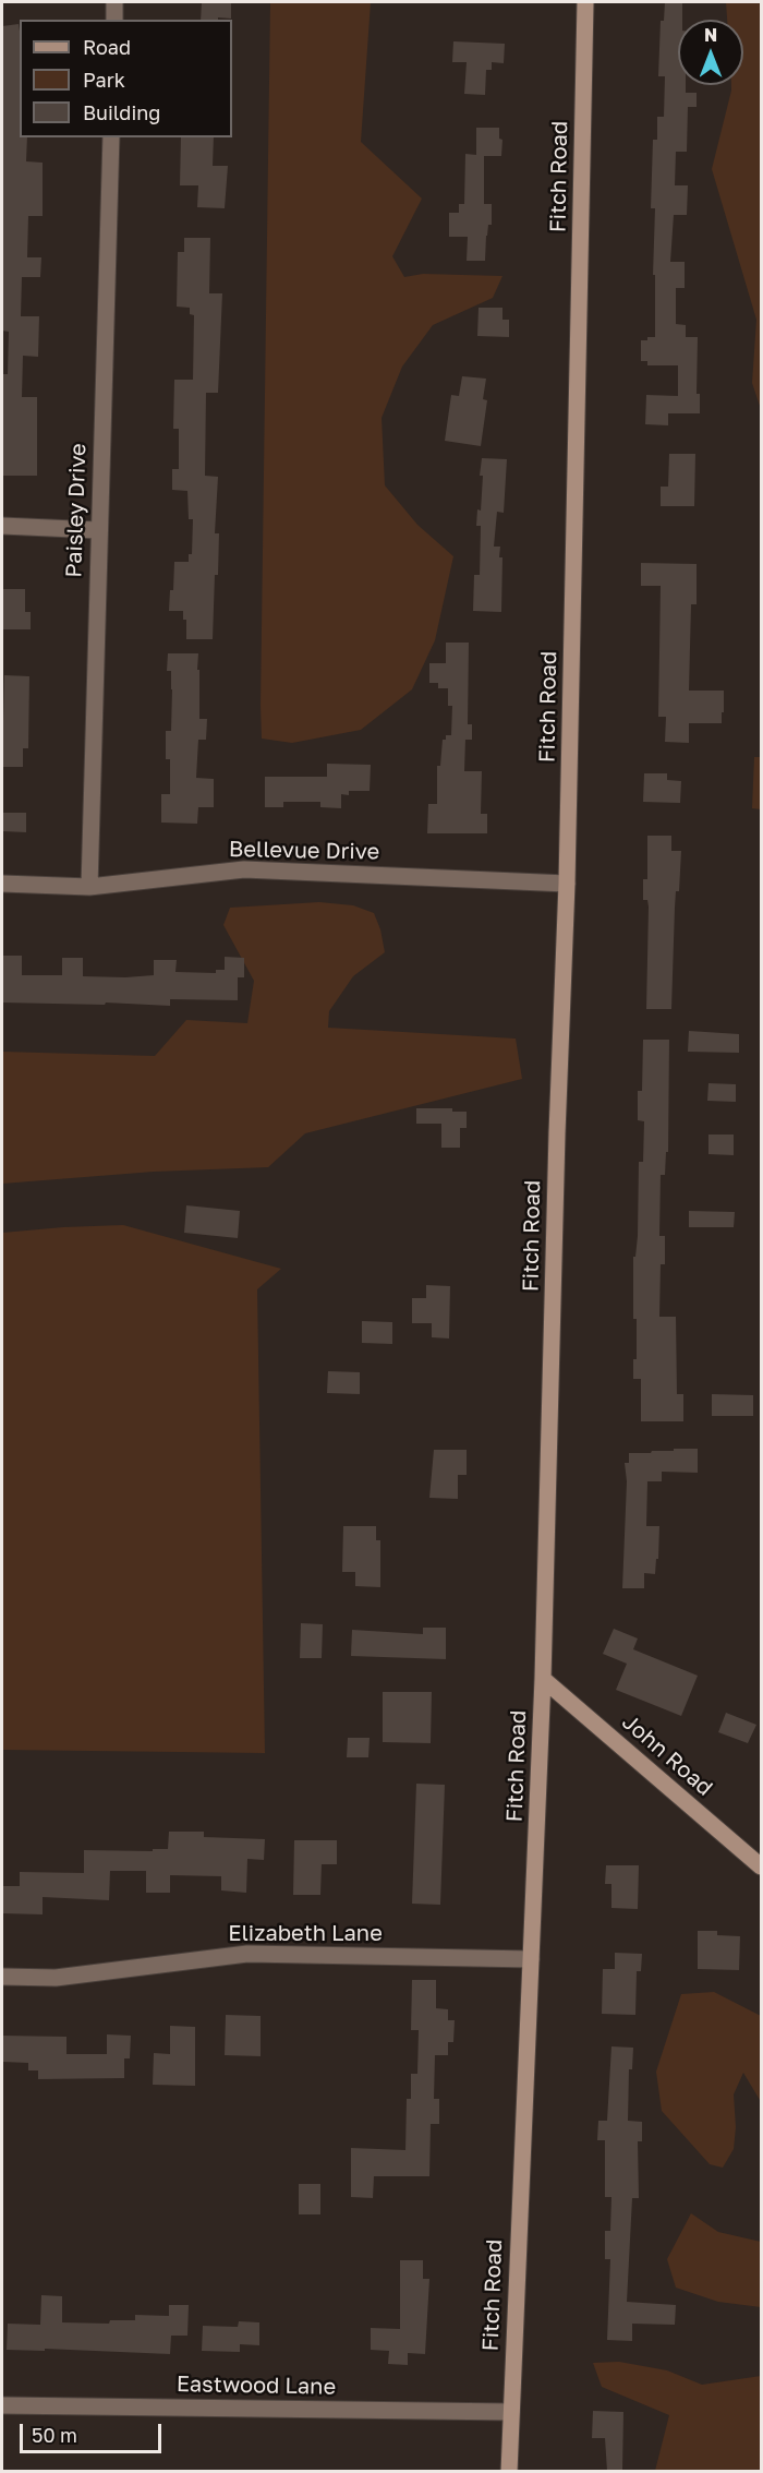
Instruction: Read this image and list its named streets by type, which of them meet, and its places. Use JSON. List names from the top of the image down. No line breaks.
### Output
{"streets":{"street":["Fitch Road","Paisley Drive","Bellevue Drive","John Road","Elizabeth Lane","Eastwood Lane"]},"crossings":[["Fitch Road","Bellevue Drive"],["Fitch Road","John Road"],["Fitch Road","Elizabeth Lane"],["Fitch Road","Eastwood Lane"],["Paisley Drive","Bellevue Drive"]],"legend":["Road","Park","Building"],"scale_bar":"50 m","north":"top"}
